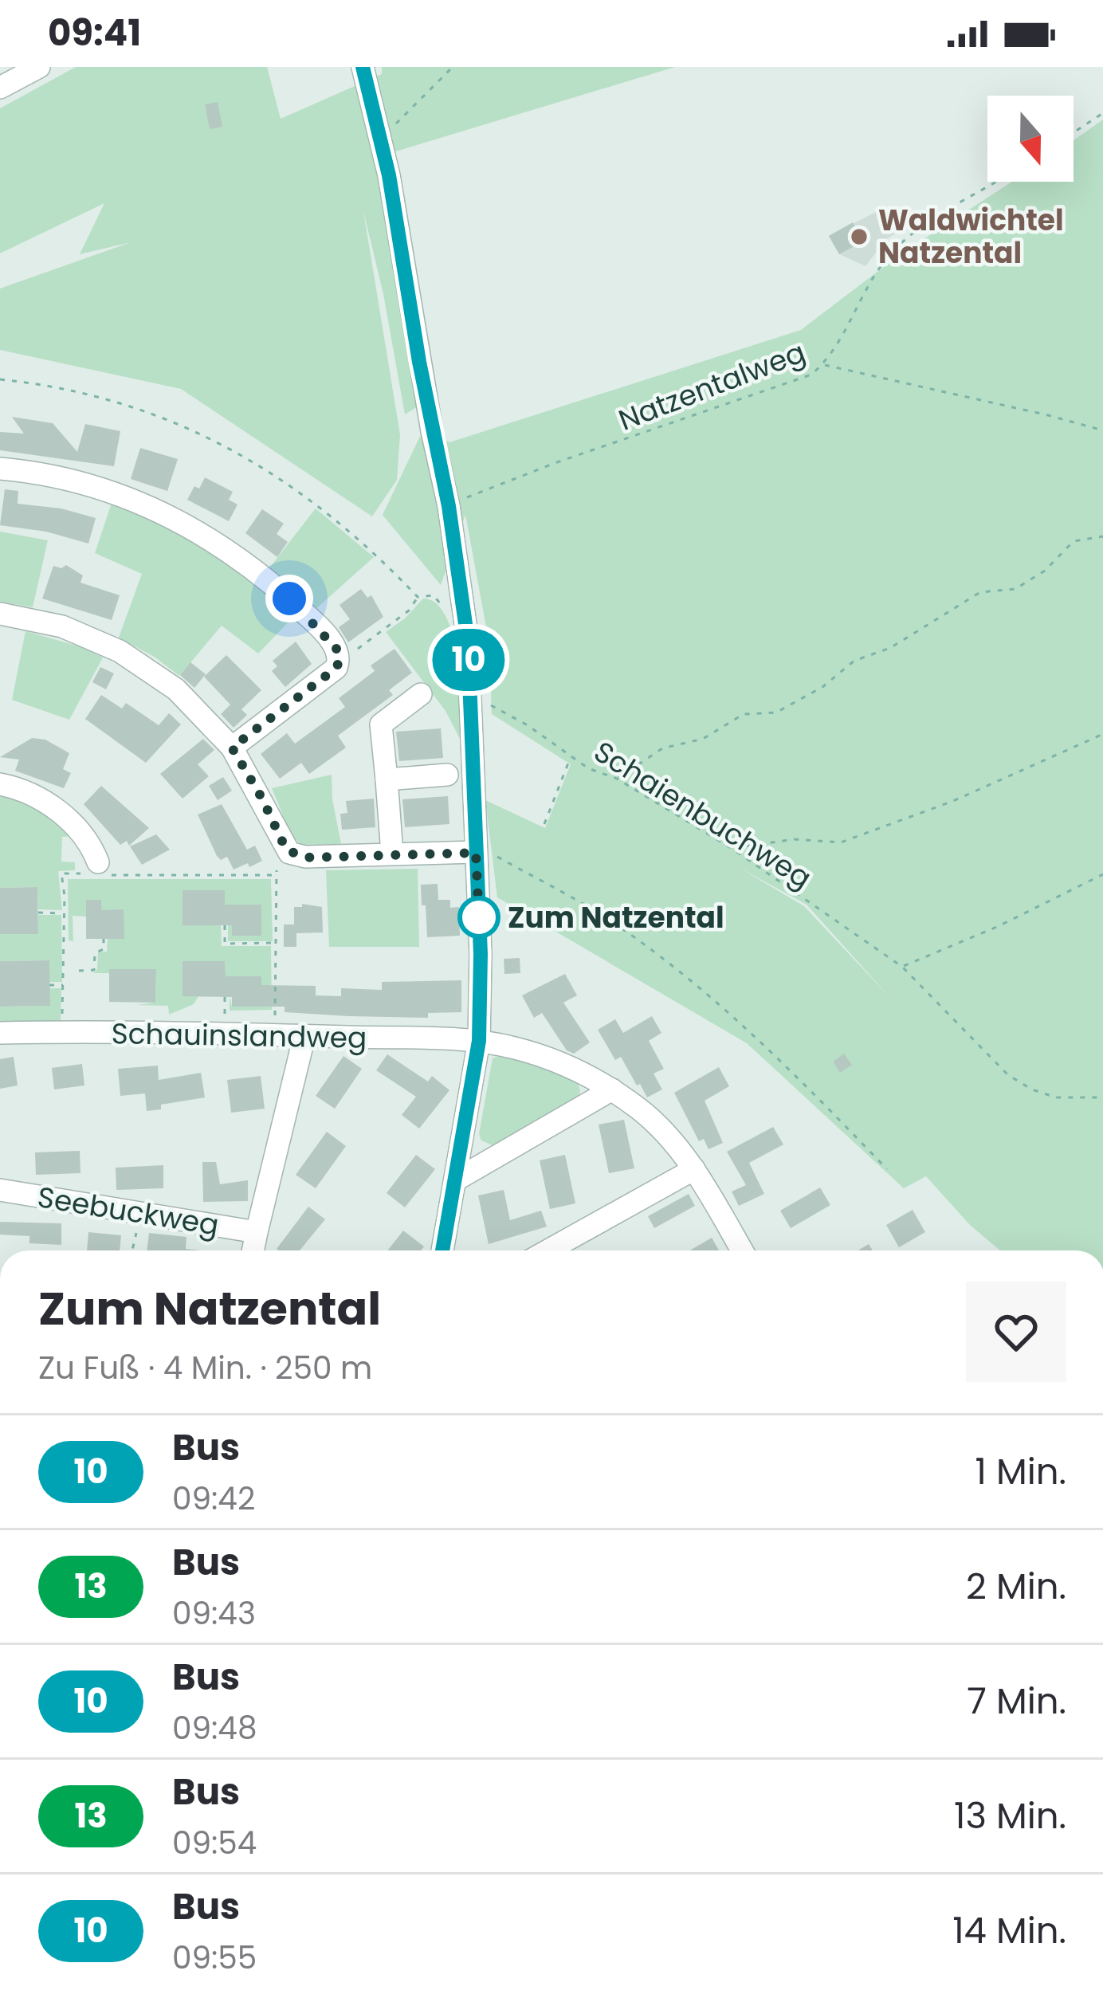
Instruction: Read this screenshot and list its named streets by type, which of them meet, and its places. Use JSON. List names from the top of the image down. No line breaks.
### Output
{"streets":{"street":["Schauinslandweg","Seebuckweg"],"path":["Natzentalweg","Schaienbuchweg"]},"crossings":[["Schauinslandweg","Seebuckweg"]],"places":["Waldwichtel Natzental","Zum Natzental"],"lines":["bus line 10"],"north":"bottom","page":{"status":"09:41","on_map":"10","heading":["Zum Natzental","Zu Fuß · 4 Min. · 250 m"],"list":[{"mark":"10","name":"Bus","note":"09:42","value":"1 Min."},{"mark":"13","name":"Bus","note":"09:43","value":"2 Min."},{"mark":"10","name":"Bus","note":"09:48","value":"7 Min."},{"mark":"13","name":"Bus","note":"09:54","value":"13 Min."},{"mark":"10","name":"Bus","note":"09:55","value":"14 Min."}]}}
